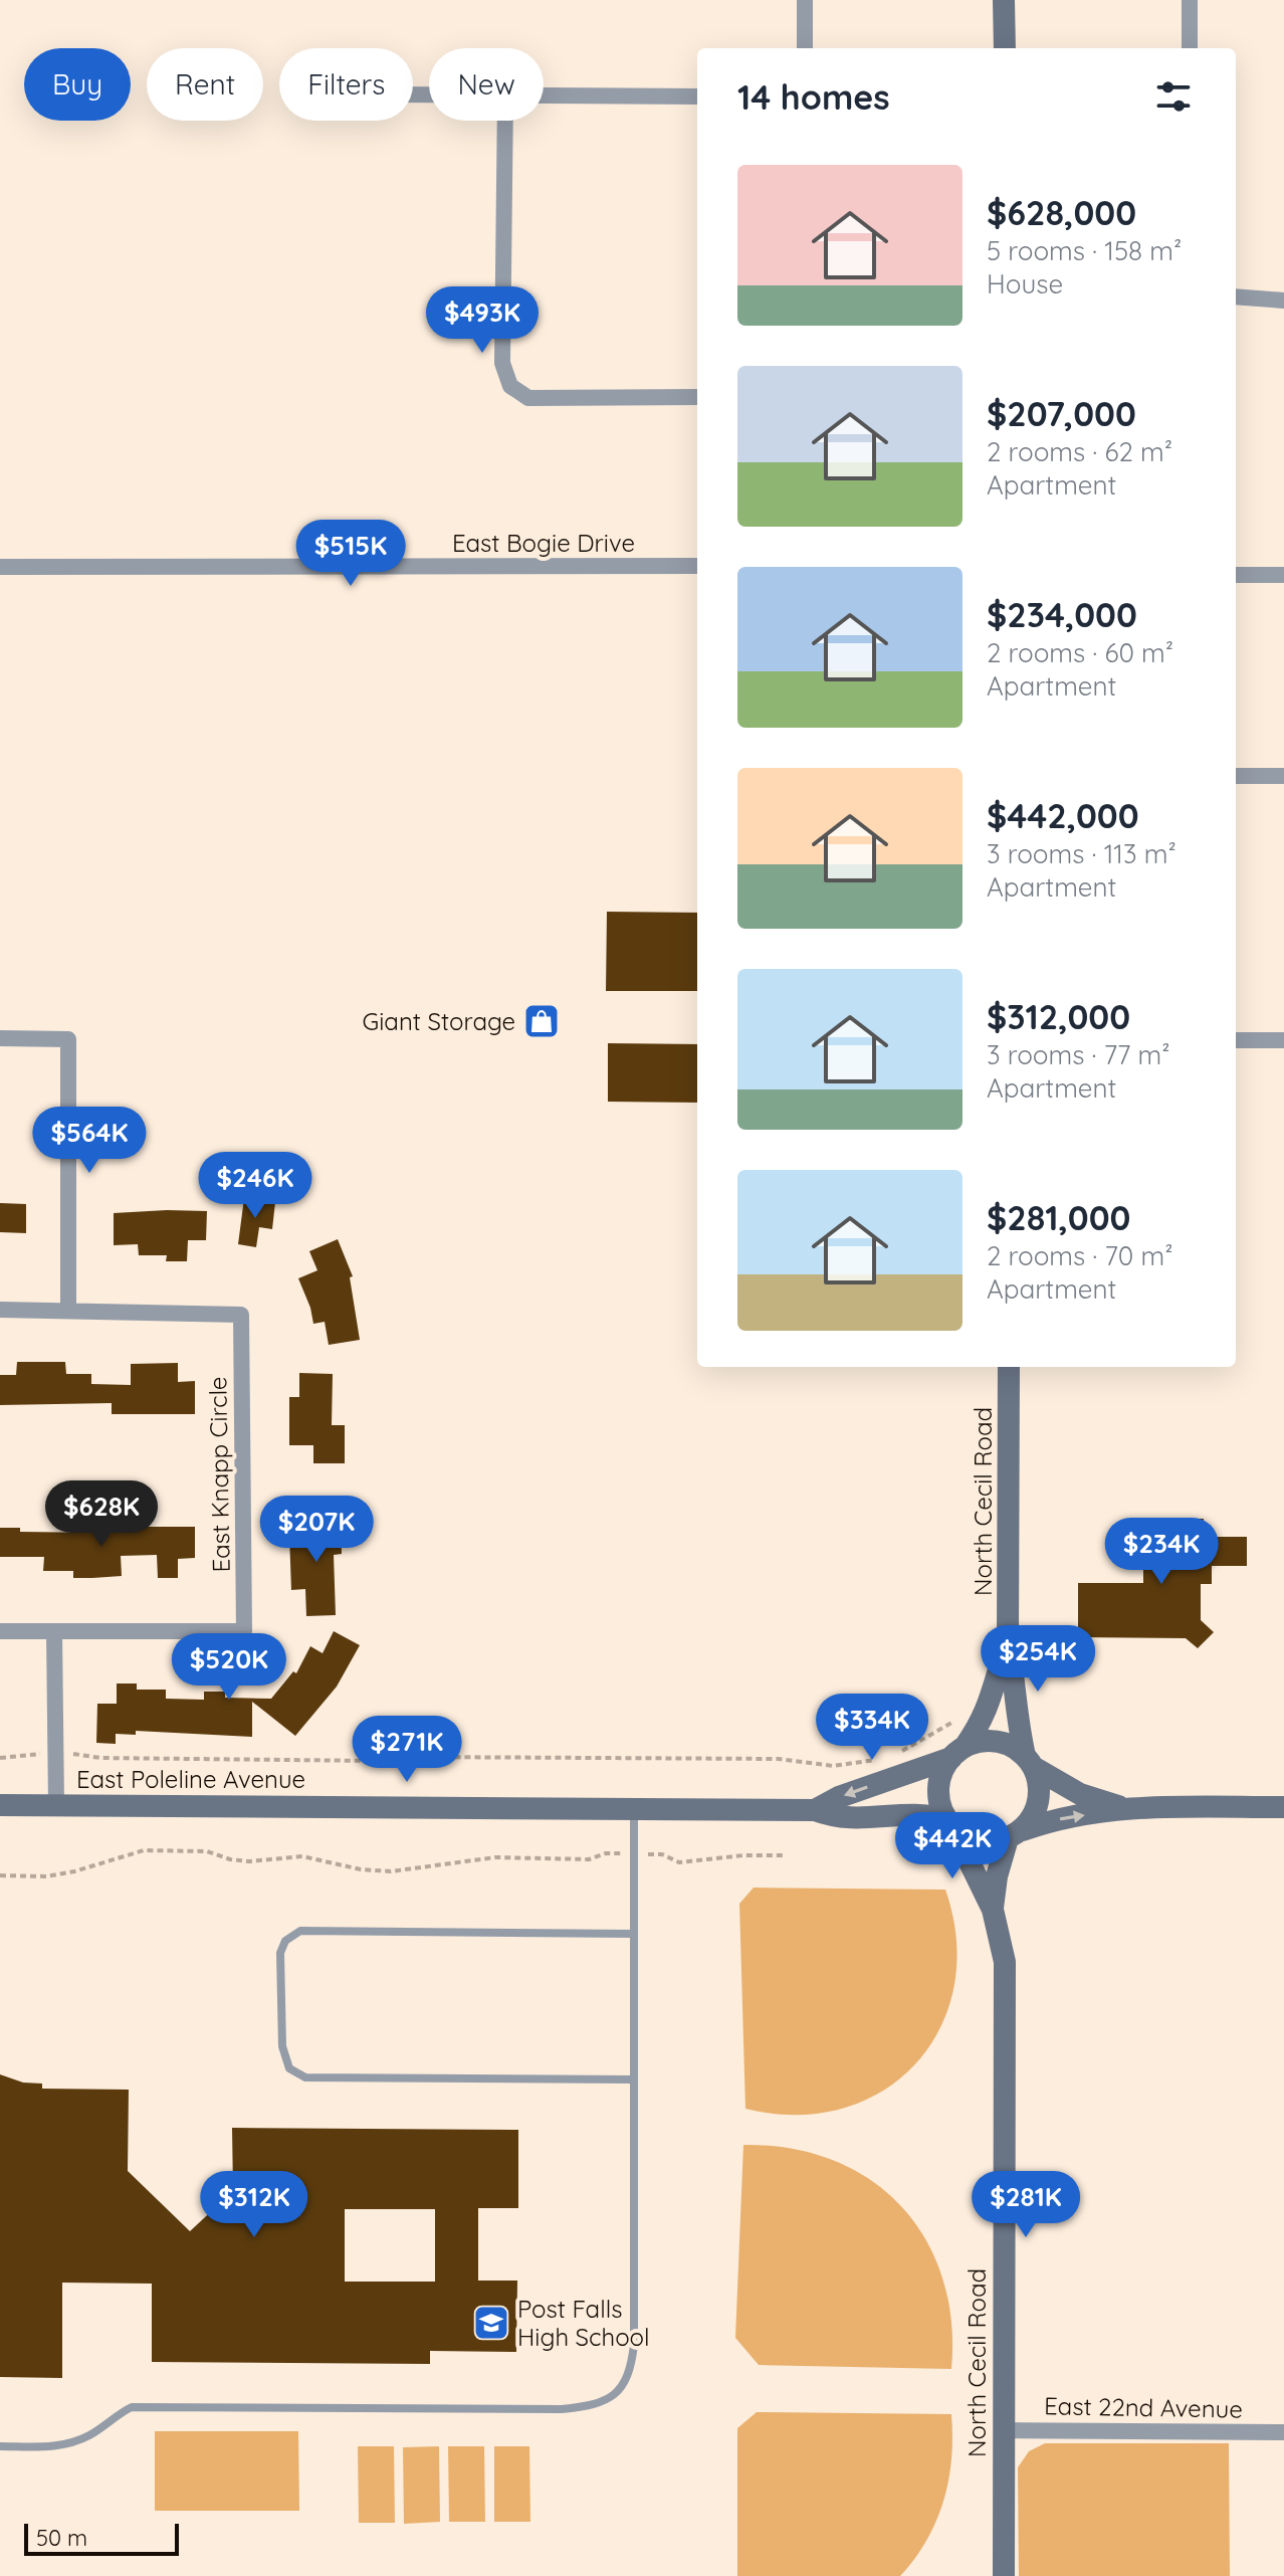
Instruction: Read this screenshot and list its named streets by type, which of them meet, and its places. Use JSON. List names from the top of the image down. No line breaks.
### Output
{"streets":{"main road":["North Cecil Road","East Poleline Avenue"],"street":["East Bogie Drive","East Knapp Circle","East 22nd Avenue"]},"crossings":[["North Cecil Road","East Poleline Avenue"],["North Cecil Road","East 22nd Avenue"]],"places":{"shop":["Giant Storage"],"school or university":["Post Falls High School"]},"scale_bar":"50 m","page":{"chip":["Buy","Rent","Filters","New"],"heading":"14 homes","list":[{"name":"$628,000","note":"5 rooms · 158 m² · House"},{"name":"$207,000","note":"2 rooms · 62 m² · Apartment"},{"name":"$234,000","note":"2 rooms · 60 m² · Apartment"},{"name":"$442,000","note":"3 rooms · 113 m² · Apartment"},{"name":"$312,000","note":"3 rooms · 77 m² · Apartment"},{"name":"$281,000","note":"2 rooms · 70 m² · Apartment"}],"price":["$493K","$515K","$564K","$246K","$628K","$207K","$234K","$254K","$520K","$334K","$271K","$442K","$312K","$281K"],"scale":"50 m"}}
